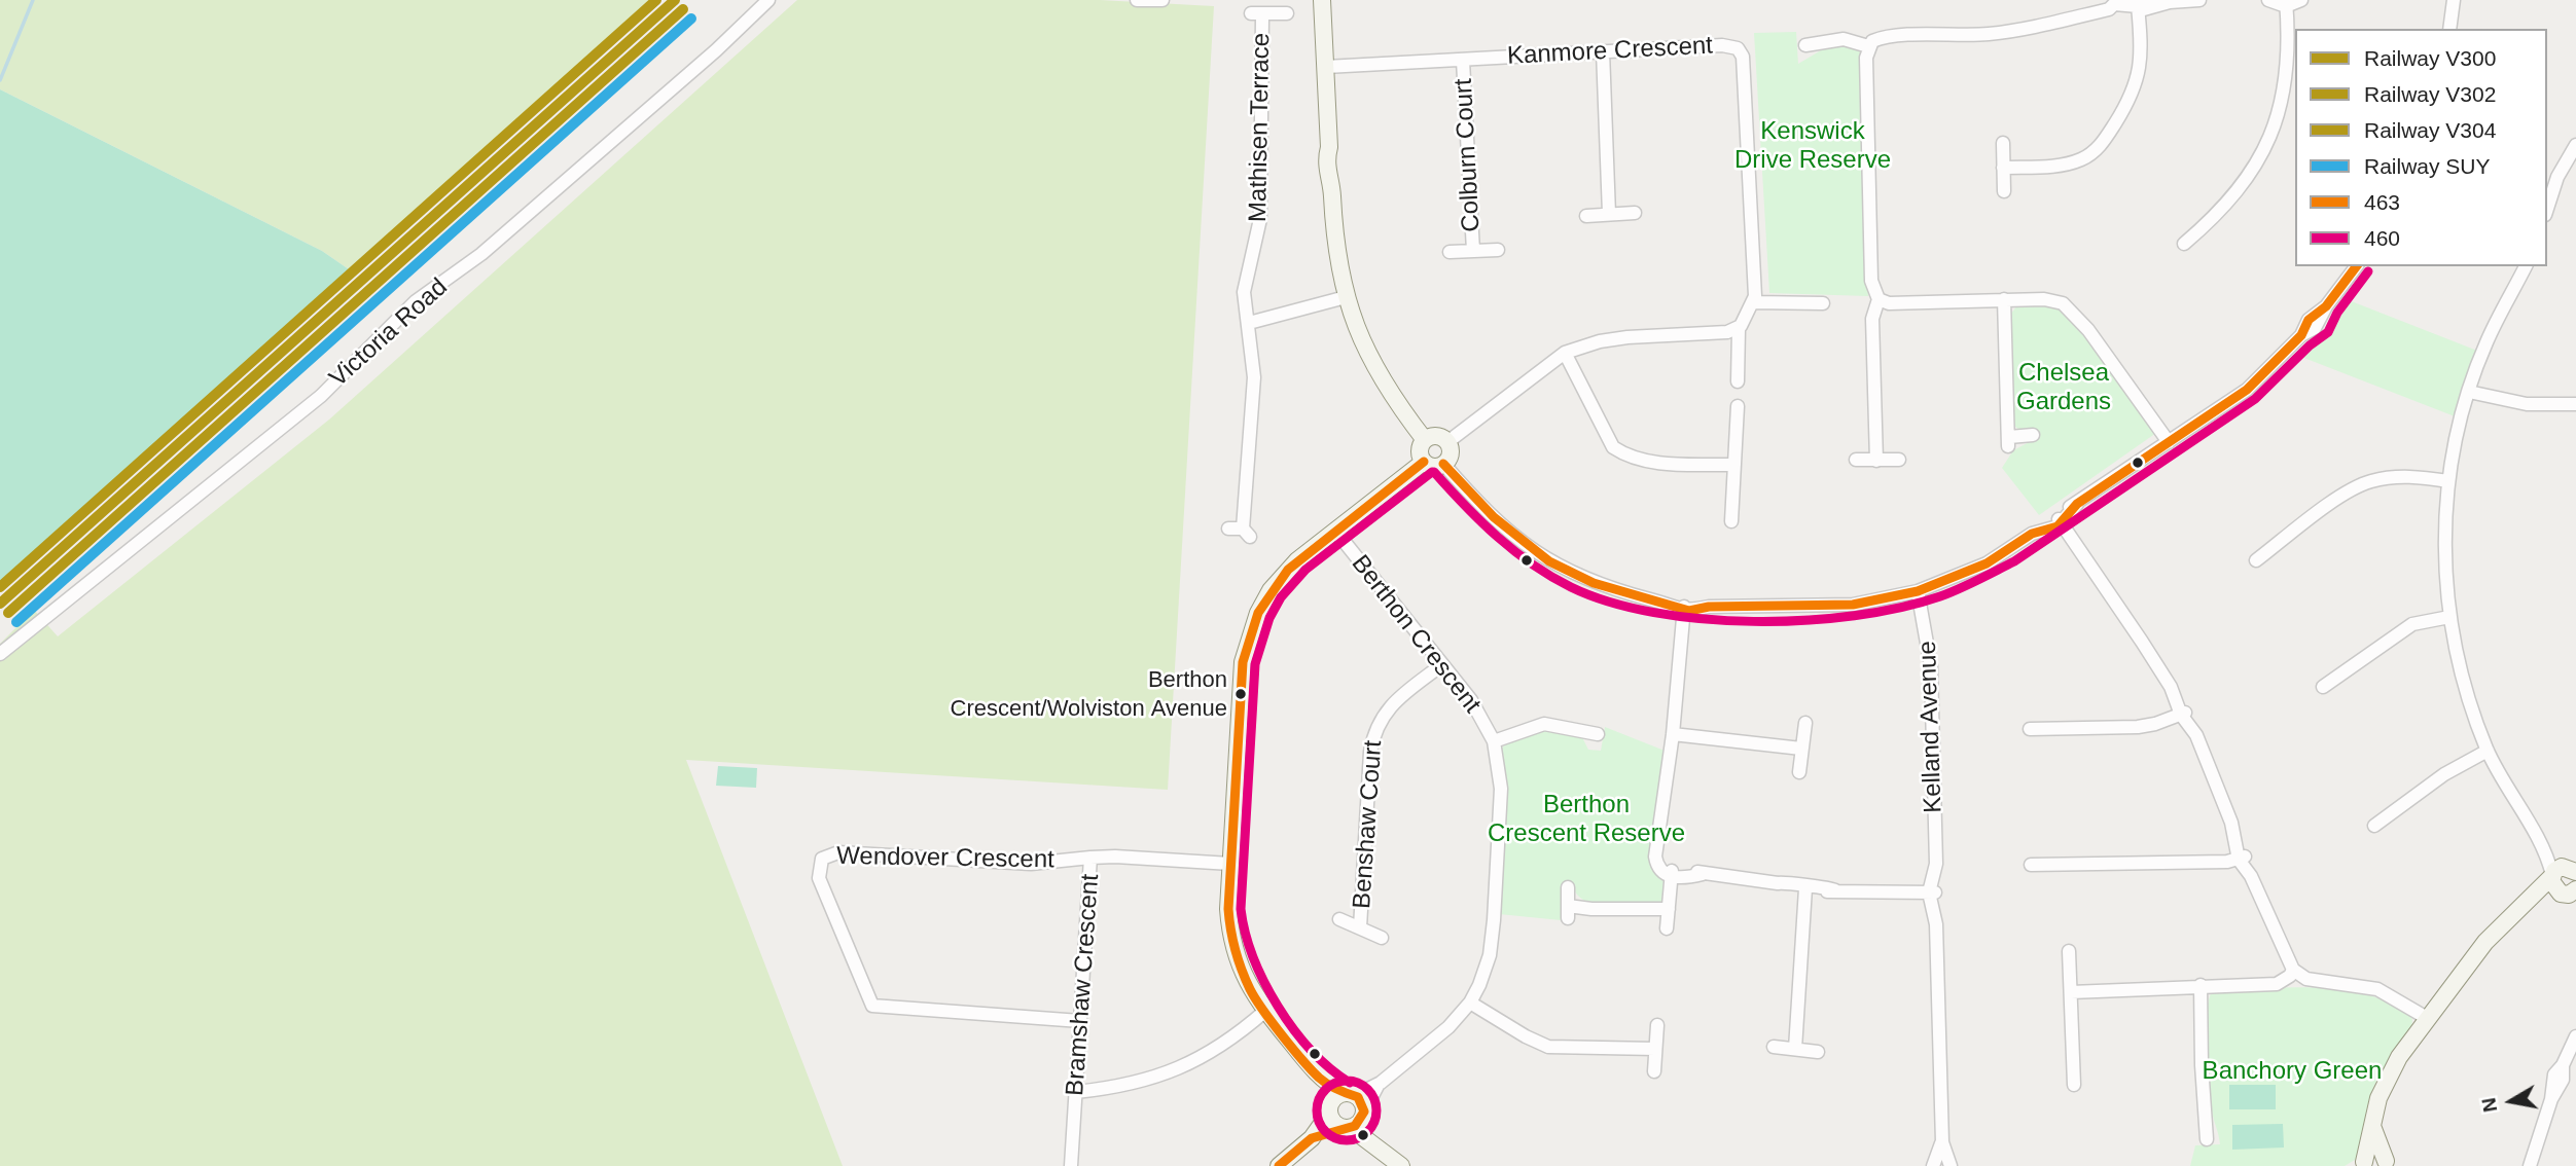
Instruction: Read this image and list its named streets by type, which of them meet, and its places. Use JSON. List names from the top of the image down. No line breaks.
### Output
{"streets":{"street":["Kanmore Crescent","Mathisen Terrace","Colburn Court","Victoria Road","Berthon Crescent","Kelland Avenue","Benshaw Court","Wendover Crescent","Bramshaw Crescent"]},"crossings":[["Kanmore Crescent","Colburn Court"],["Berthon Crescent","Benshaw Court"],["Wendover Crescent","Bramshaw Crescent"]],"parks":["Kenswick Drive Reserve","Chelsea Gardens","Berthon Crescent Reserve","Banchory Green"],"places":["Berthon Crescent/Wolviston Avenue"],"lines":["rail line V300","rail line V304","rail line V302","rail line SUY","transit line 463","transit line 460"],"legend":["Railway V300","Railway V302","Railway V304","Railway SUY","463","460"],"north":"left"}
